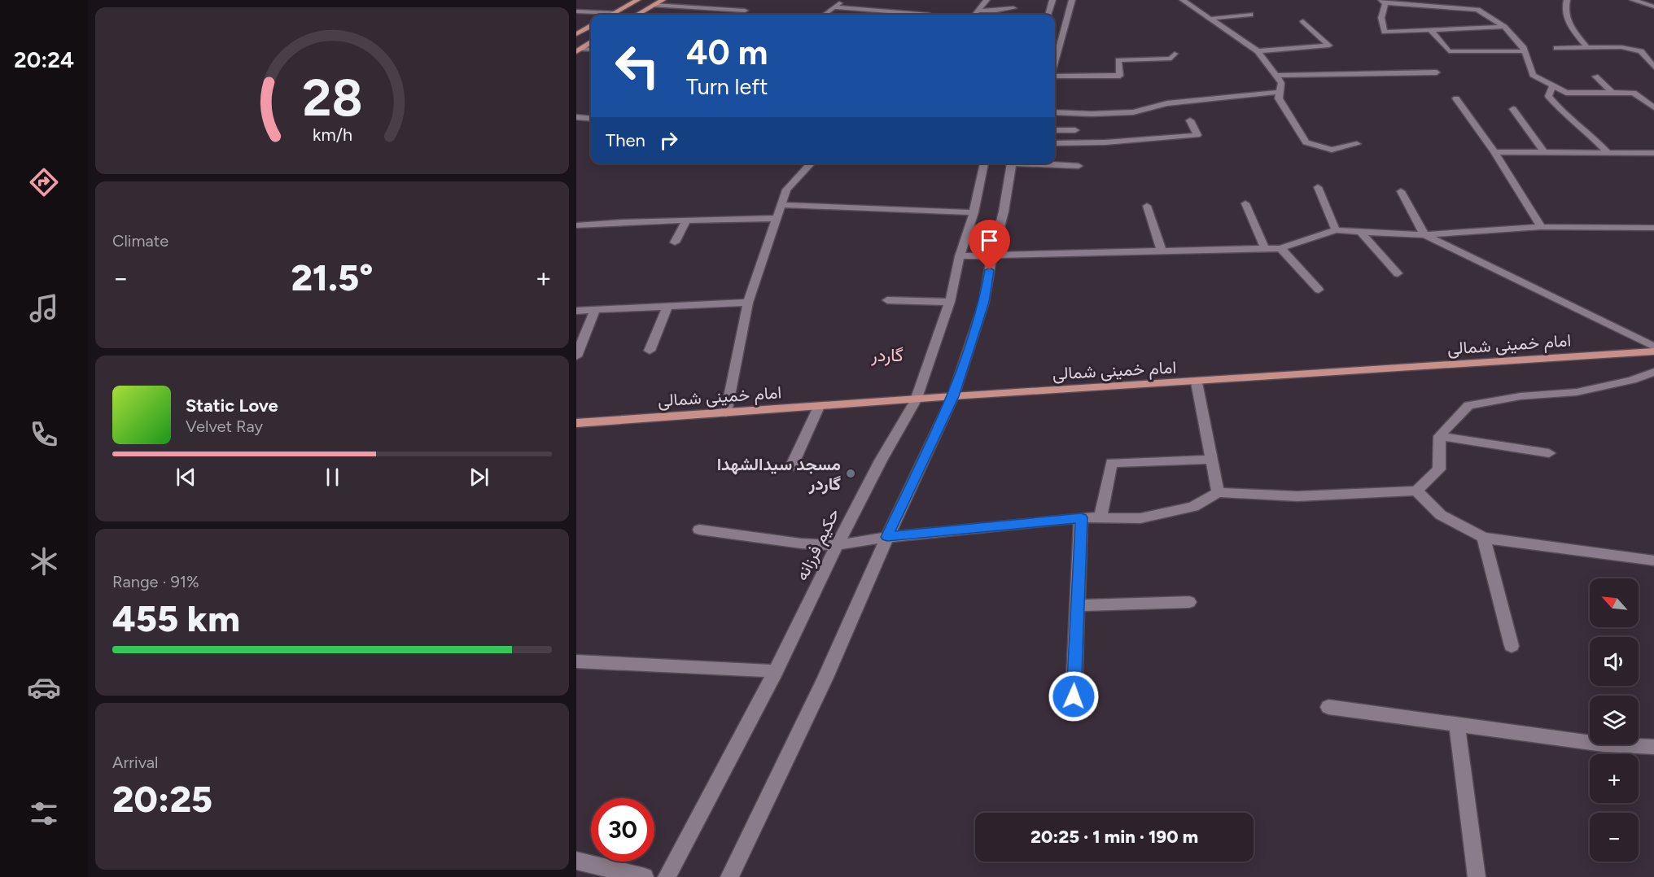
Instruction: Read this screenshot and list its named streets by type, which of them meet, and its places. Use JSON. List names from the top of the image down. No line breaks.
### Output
{"streets":{"main road":["امام خمینی شمالی"],"street":["حکیم فرزانه"]},"crossings":[["امام خمینی شمالی","حکیم فرزانه"]],"districts":["گاردر"],"places":["مسجد سیدالشهدا گاردر"],"north":"top left","page":{"tabs":"20:24","turn":["40 m","Turn left"],"then":"Then","tile":["Climate",["Range · 91%","455 km"],["Arrival","20:25"]],"heat":["−","21.5°","+"],"song":["Static Love","Velvet Ray"],"map_buttons":["+","−"],"limit":"30","trip":"20:25 · 1 min · 190 m","gauge":["28","km/h"]}}
